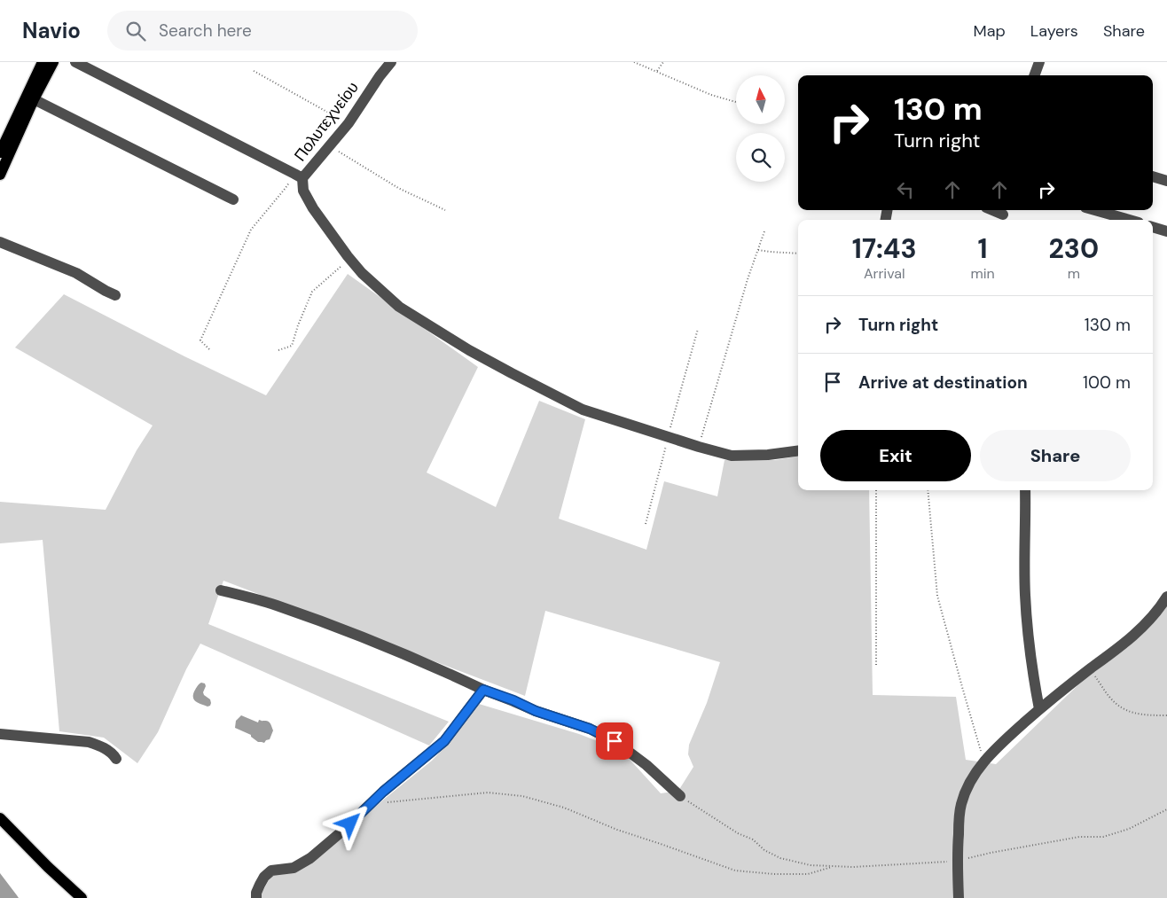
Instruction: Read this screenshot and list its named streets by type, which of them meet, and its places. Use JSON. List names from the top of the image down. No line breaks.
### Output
{"streets":{"street":["Πολυτεχνείου"]},"north":"top","page":{"header":"Navio","search":"Search here","nav":["Map","Layers","Share"],"turn":["130 m","Turn right"],"eta":["17:43","Arrival","1","min","230","m"],"list":[{"name":"Turn right","value":"130 m"},{"name":"Arrive at destination","value":"100 m"}],"buttons":["Exit","Share"]}}
